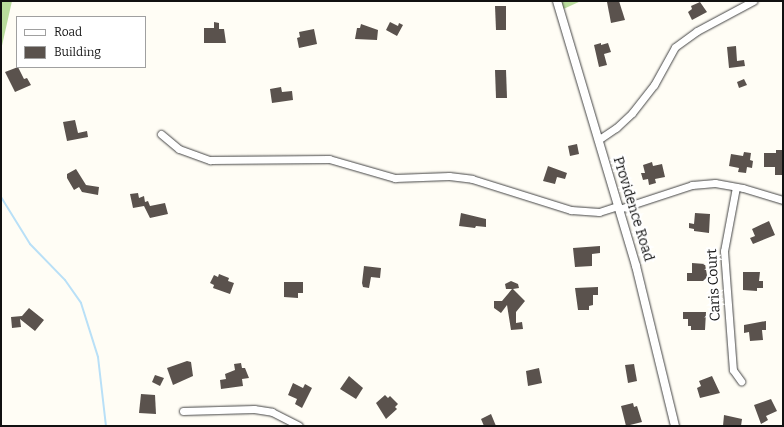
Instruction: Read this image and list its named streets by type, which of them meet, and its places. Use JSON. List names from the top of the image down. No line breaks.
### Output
{"streets":{"street":["Providence Road","Caris Court"]},"legend":["Road","Building"]}
